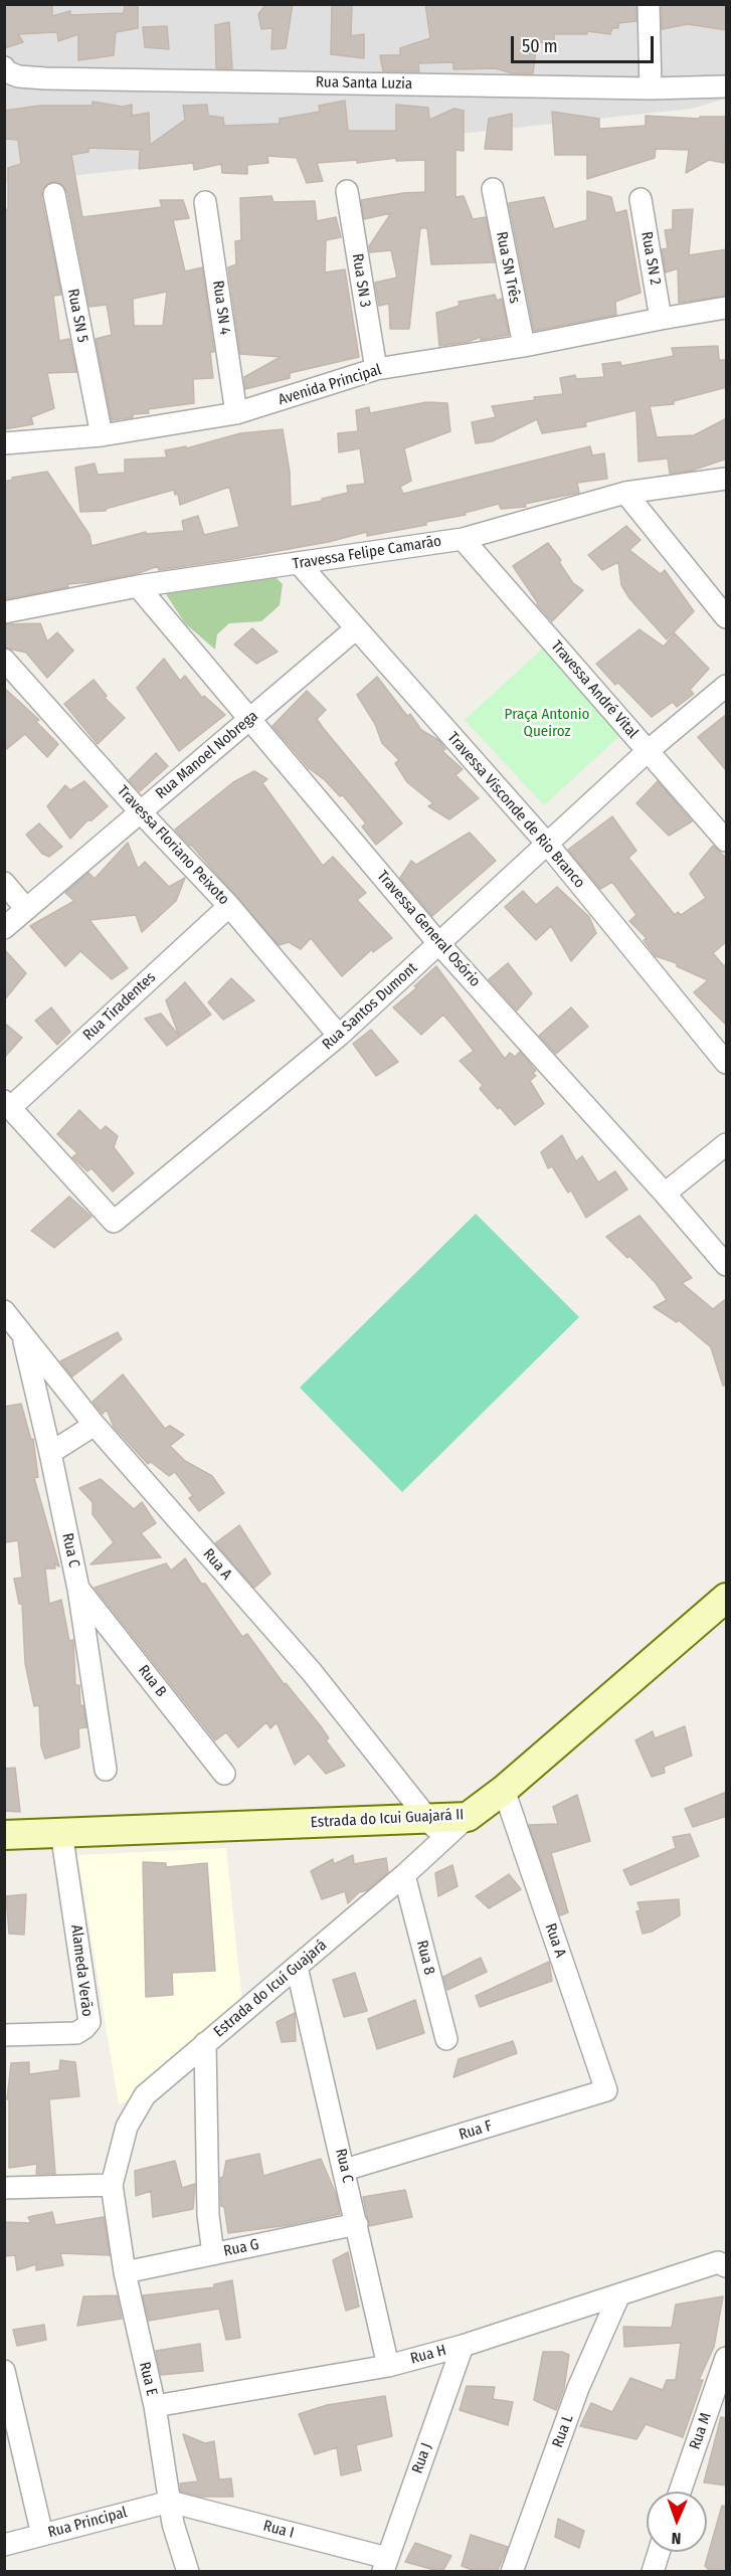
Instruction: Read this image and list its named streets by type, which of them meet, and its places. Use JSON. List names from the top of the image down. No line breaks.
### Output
{"streets":{"main road":["Estrada do Icui Guajará II"],"street":["Rua Santa Luzia","Rua SN 2","Rua SN Três","Rua SN 3","Rua SN 4","Rua SN 5","Avenida Principal","Travessa Felipe Camarão","Travessa André Vital","Rua Manoel Nobrega","Travessa Visconde de Rio Branco","Travessa Floriano Peixoto","Travessa General Osório","Rua Tiradentes","Rua Santos Dumont","Rua C","Rua A","Rua B","Rua 8","Alameda Verão","Estrada do Icuí Guajará","Rua F","Rua G","Rua H","Rua E","Rua L","Rua M","Rua J","Rua Principal","Rua I"]},"crossings":[["Rua SN 2","Avenida Principal"],["Rua SN Três","Avenida Principal"],["Rua SN 3","Avenida Principal"],["Rua SN 4","Avenida Principal"],["Rua SN 5","Avenida Principal"],["Travessa Felipe Camarão","Travessa André Vital"],["Travessa Felipe Camarão","Travessa Visconde de Rio Branco"],["Travessa Felipe Camarão","Travessa General Osório"],["Travessa André Vital","Rua Santos Dumont"],["Rua Manoel Nobrega","Travessa Visconde de Rio Branco"],["Rua Manoel Nobrega","Travessa Floriano Peixoto"],["Rua Manoel Nobrega","Travessa General Osório"],["Travessa Visconde de Rio Branco","Rua Santos Dumont"],["Travessa Floriano Peixoto","Rua Tiradentes"],["Travessa Floriano Peixoto","Rua Santos Dumont"],["Travessa General Osório","Rua Santos Dumont"],["Rua Tiradentes","Rua Santos Dumont"],["Rua C","Rua A"],["Rua C","Rua B"],["Rua C","Estrada do Icuí Guajará"],["Rua C","Rua F"],["Rua C","Rua G"],["Rua C","Rua H"],["Rua A","Estrada do Icui Guajará II"],["Rua A","Estrada do Icuí Guajará"],["Rua A","Rua F"],["Estrada do Icui Guajará II","Alameda Verão"],["Estrada do Icui Guajará II","Estrada do Icuí Guajará"],["Rua 8","Estrada do Icuí Guajará"],["Estrada do Icuí Guajará","Rua E"],["Rua G","Rua E"],["Rua H","Rua E"],["Rua H","Rua L"],["Rua H","Rua J"],["Rua E","Rua Principal"],["Rua E","Rua I"],["Rua J","Rua I"],["Rua Principal","Rua I"]],"parks":["Praça Antonio Queiroz"],"scale_bar":"50 m","north":"bottom"}
